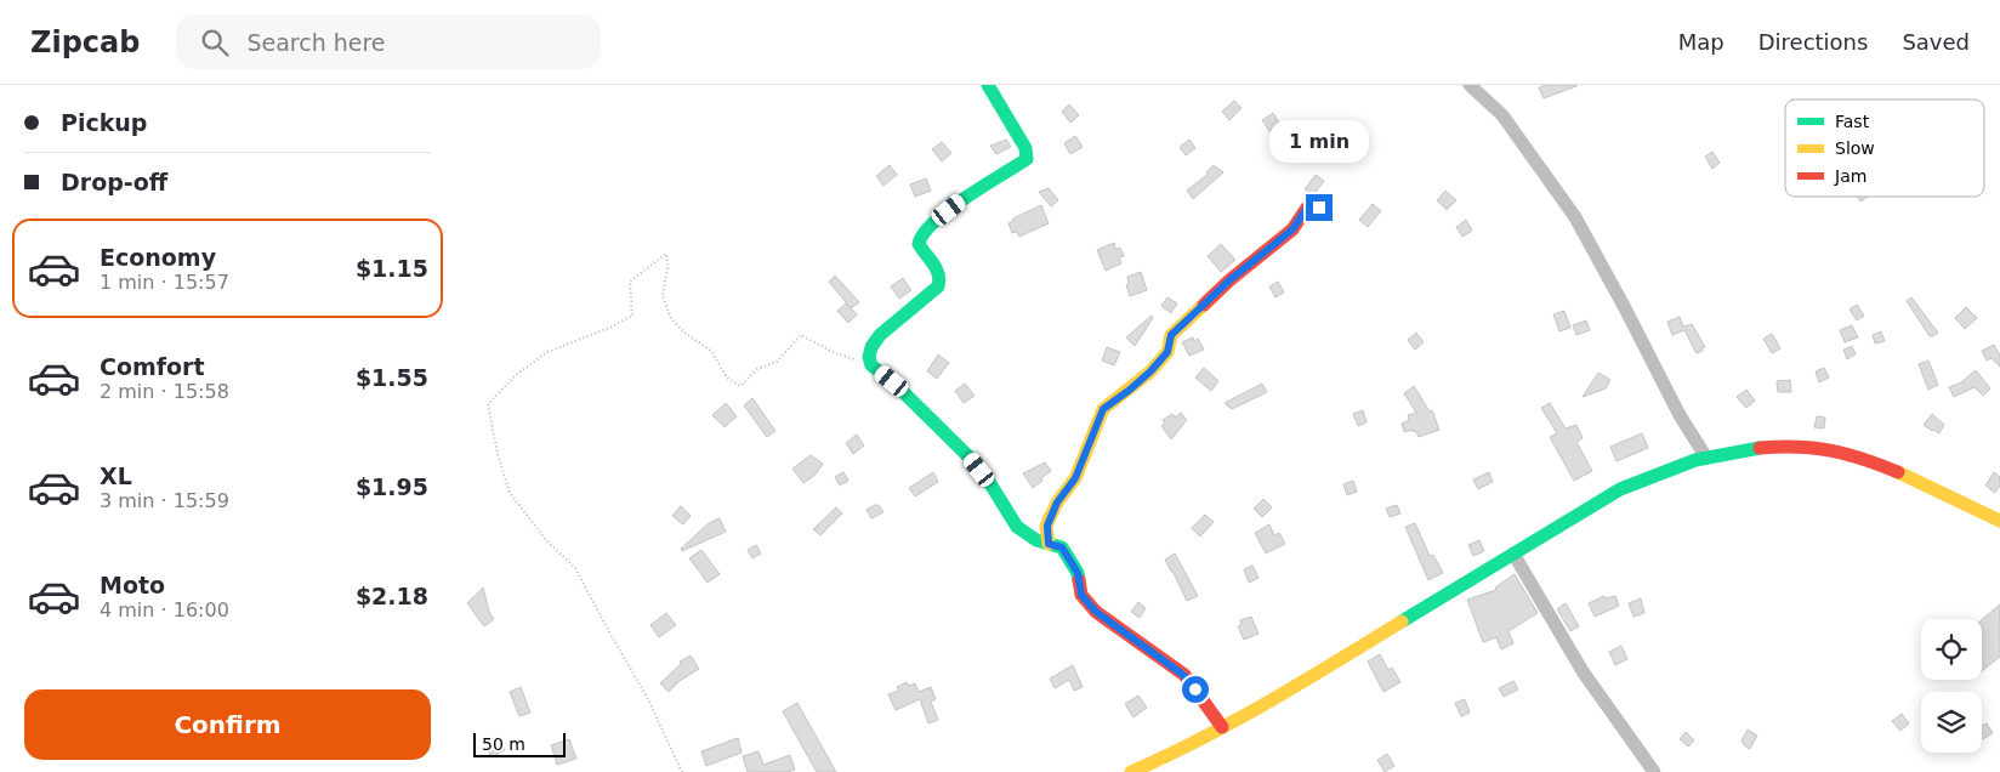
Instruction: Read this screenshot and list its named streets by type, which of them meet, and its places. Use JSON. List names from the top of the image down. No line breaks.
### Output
{"legend":["Fast","Slow","Jam"],"scale_bar":"50 m","page":{"header":"Zipcab","search":"Search here","nav":["Map","Directions","Saved"],"banner":["Pickup","Drop-off"],"bubble":"1 min","list":[{"name":"Economy","note":"1 min · 15:57","value":"$1.15"},{"name":"Comfort","note":"2 min · 15:58","value":"$1.55"},{"name":"XL","note":"3 min · 15:59","value":"$1.95"},{"name":"Moto","note":"4 min · 16:00","value":"$2.18"}],"buttons":"Confirm","scale":"50 m"}}
